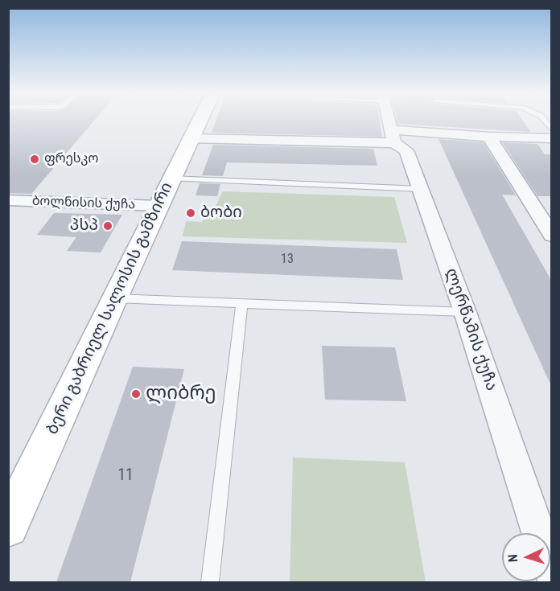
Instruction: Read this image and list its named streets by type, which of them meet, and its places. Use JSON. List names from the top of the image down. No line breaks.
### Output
{"streets":{"main road":["ბერი გაბრიელ სალოსის გამზირი"],"street":["ბოლნისის ქუჩა","ლერწამის ქუჩა"]},"crossings":[["ბოლნისის ქუჩა","ბერი გაბრიელ სალოსის გამზირი"]],"places":["ფრესკო","ბობი","პსპ","ლიბრე"],"house_numbers":["13","11"],"north":"left"}
